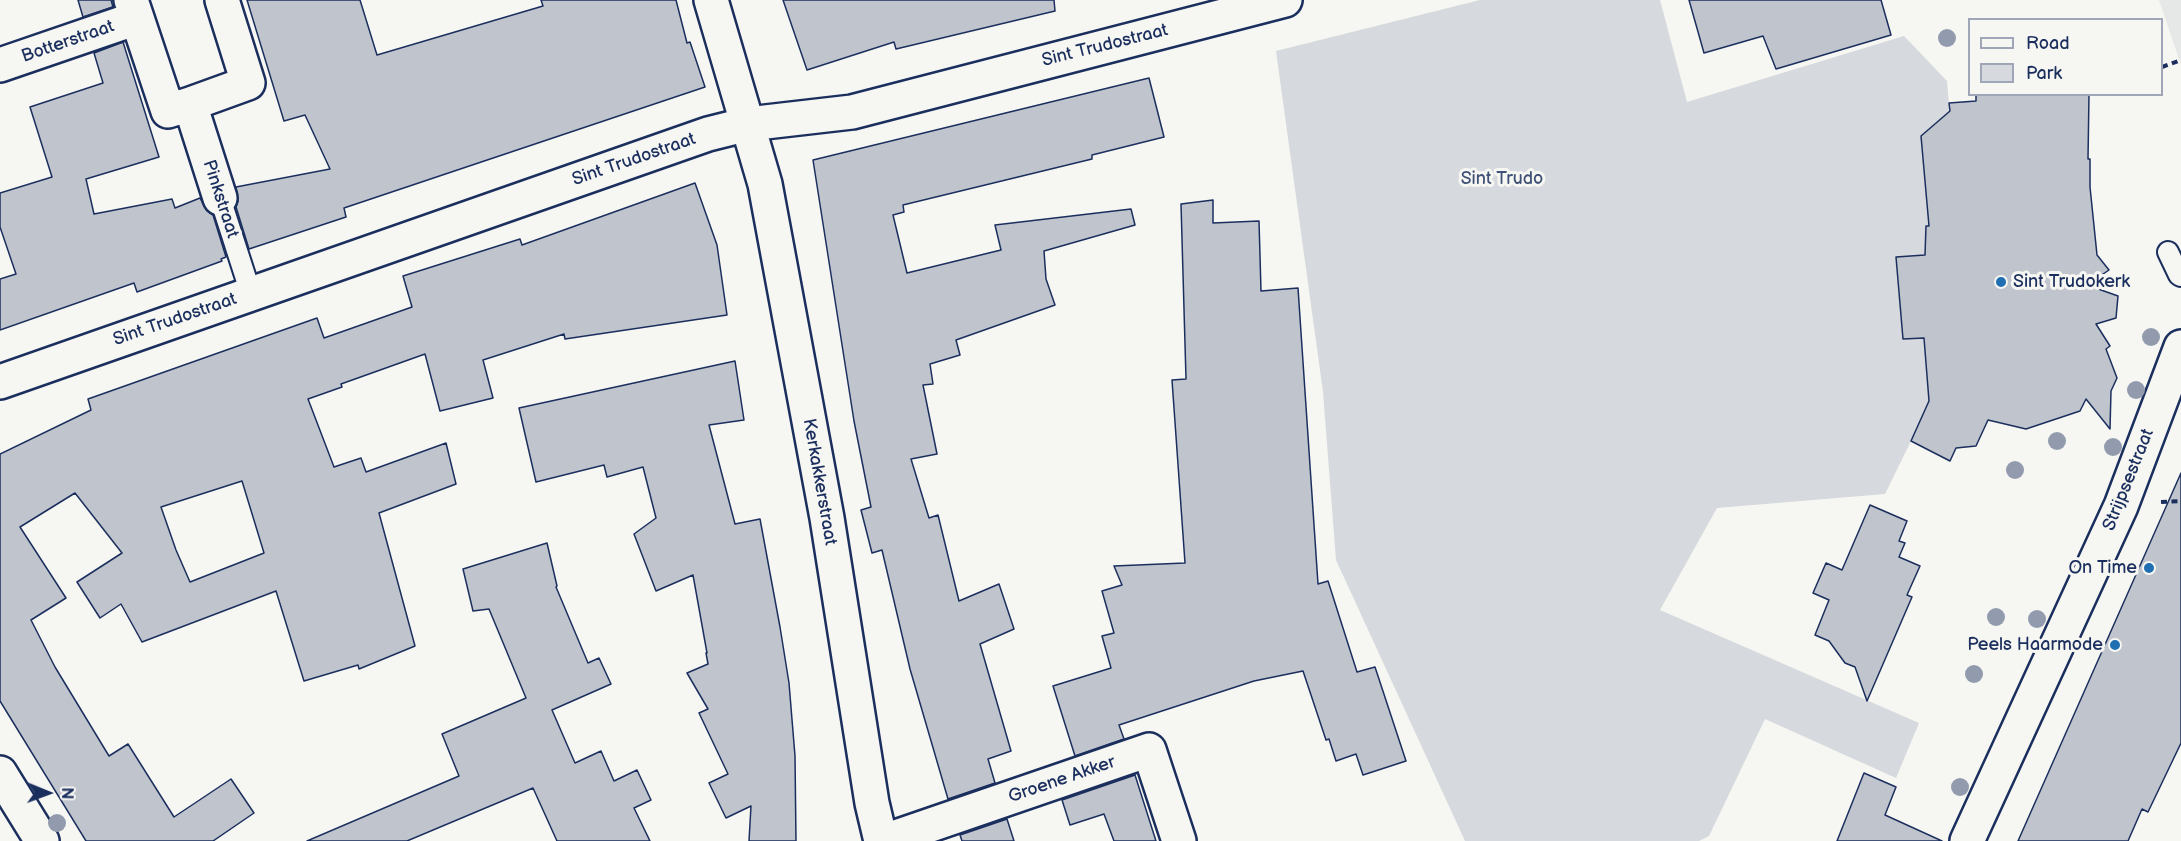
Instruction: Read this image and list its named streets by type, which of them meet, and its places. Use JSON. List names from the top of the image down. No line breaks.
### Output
{"streets":{"street":["Botterstraat","Sint Trudostraat","Pinkstraat","Strijpsestraat","Kerkakkerstraat","Groene Akker"]},"crossings":[["Sint Trudostraat","Pinkstraat"],["Sint Trudostraat","Kerkakkerstraat"],["Kerkakkerstraat","Groene Akker"]],"parks":["Sint Trudo"],"places":["Sint Trudokerk","On Time","Peels Haarmode"],"legend":["Road","Park"],"north":"right"}
